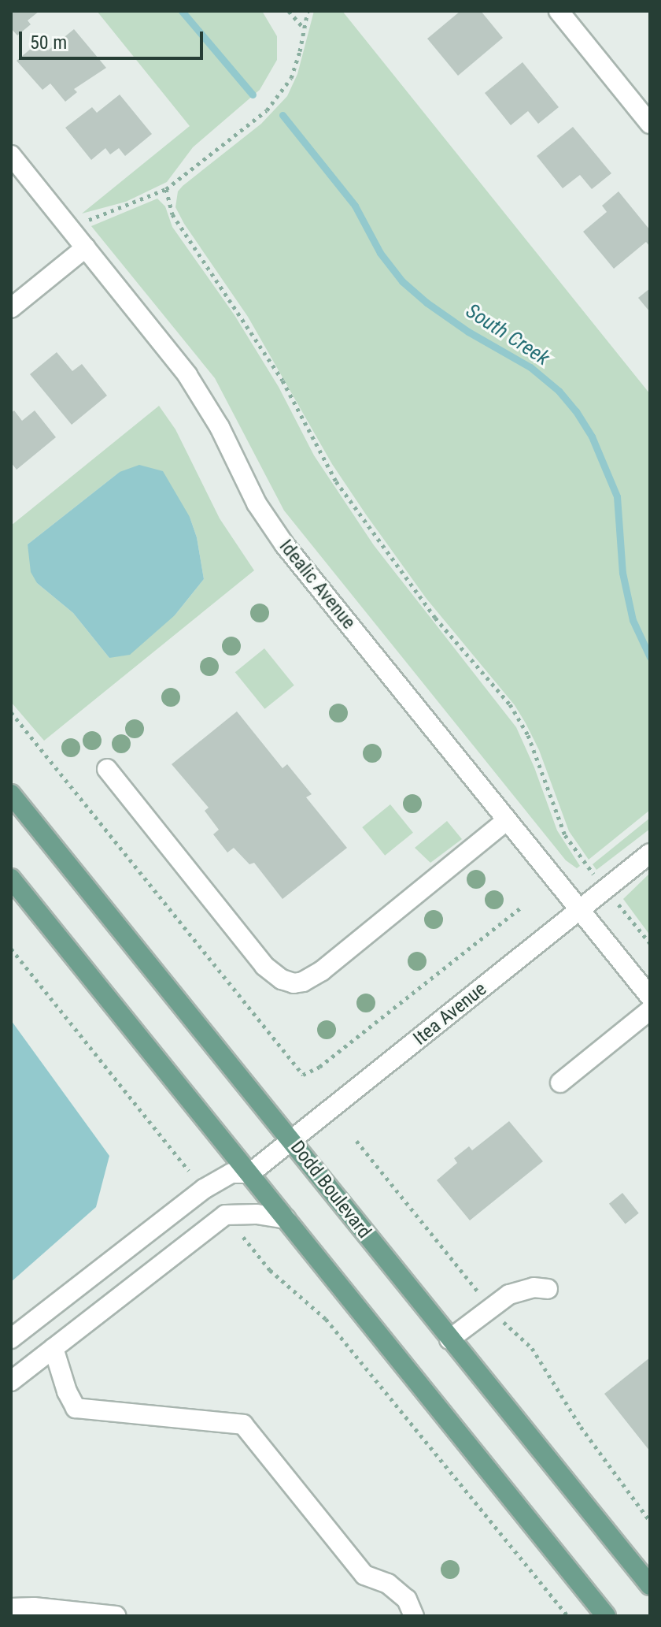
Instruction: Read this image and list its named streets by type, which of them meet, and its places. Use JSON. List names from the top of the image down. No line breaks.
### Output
{"streets":{"main road":["Dodd Boulevard"],"street":["Idealic Avenue","Itea Avenue"]},"crossings":[["Idealic Avenue","Itea Avenue"],["Itea Avenue","Dodd Boulevard"]],"water":["South Creek"],"scale_bar":"50 m"}
